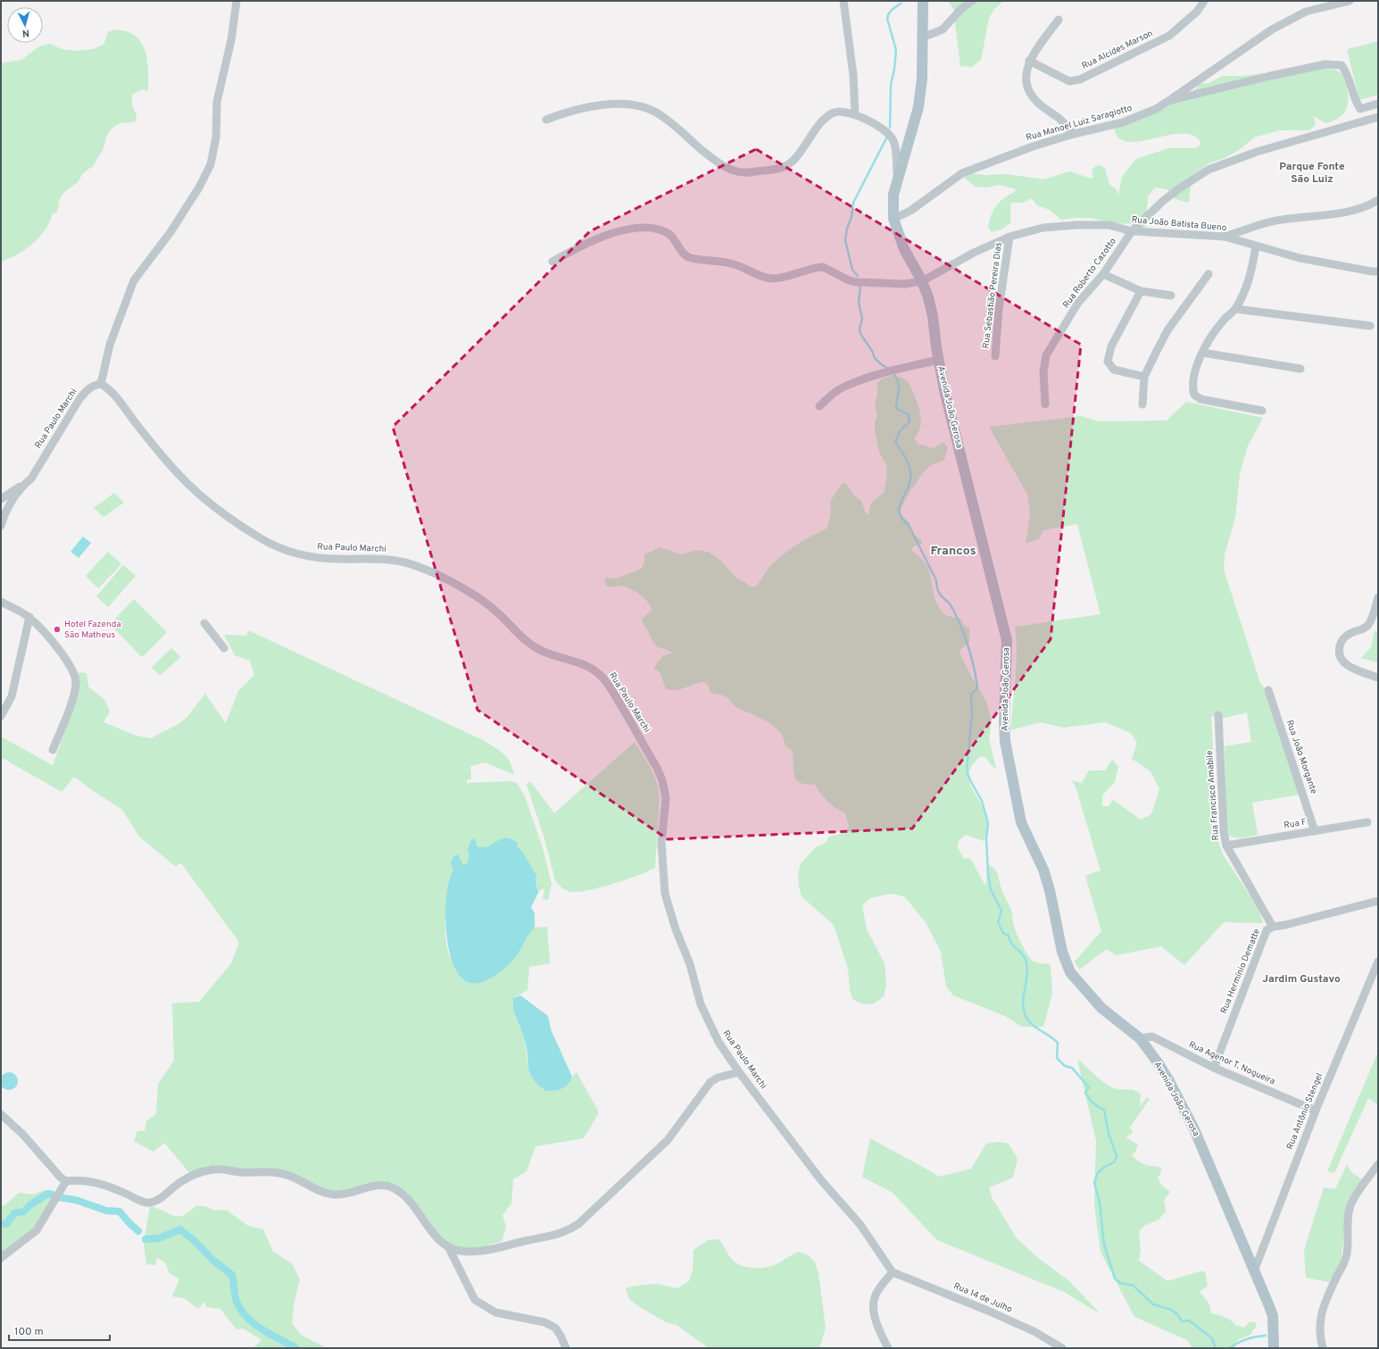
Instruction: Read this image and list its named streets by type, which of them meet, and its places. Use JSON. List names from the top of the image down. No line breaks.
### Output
{"streets":{"main road":["Avenida João Gerosa"],"street":["Rua Alcides Marson","Rua Manoel Luiz Saragiotto","Rua João Batista Bueno","Rua Roberto Cazotto","Rua Sebastião Pereira Dias","Rua Paulo Marchi","Rua João Morgante","Rua Francisco Amabile","Rua F","Rua Hermínio Dematte","Rua Agenor T. Nogueira","Rua Antônio Stengel","Rua 14 de Julho"]},"crossings":[["Rua Manoel Luiz Saragiotto","Avenida João Gerosa"],["Rua João Batista Bueno","Rua Roberto Cazotto"],["Rua João Batista Bueno","Rua Sebastião Pereira Dias"],["Rua João Batista Bueno","Avenida João Gerosa"],["Avenida João Gerosa","Rua Agenor T. Nogueira"],["Avenida João Gerosa","Rua Antônio Stengel"],["Rua Paulo Marchi","Rua 14 de Julho"],["Rua João Morgante","Rua F"],["Rua Francisco Amabile","Rua F"],["Rua Francisco Amabile","Rua Hermínio Dematte"],["Rua Hermínio Dematte","Rua Agenor T. Nogueira"],["Rua Agenor T. Nogueira","Rua Antônio Stengel"]],"districts":["Parque Fonte São Luiz","Francos","Jardim Gustavo"],"places":["Hotel Fazenda São Matheus"],"scale_bar":"100 m","north":"bottom"}
